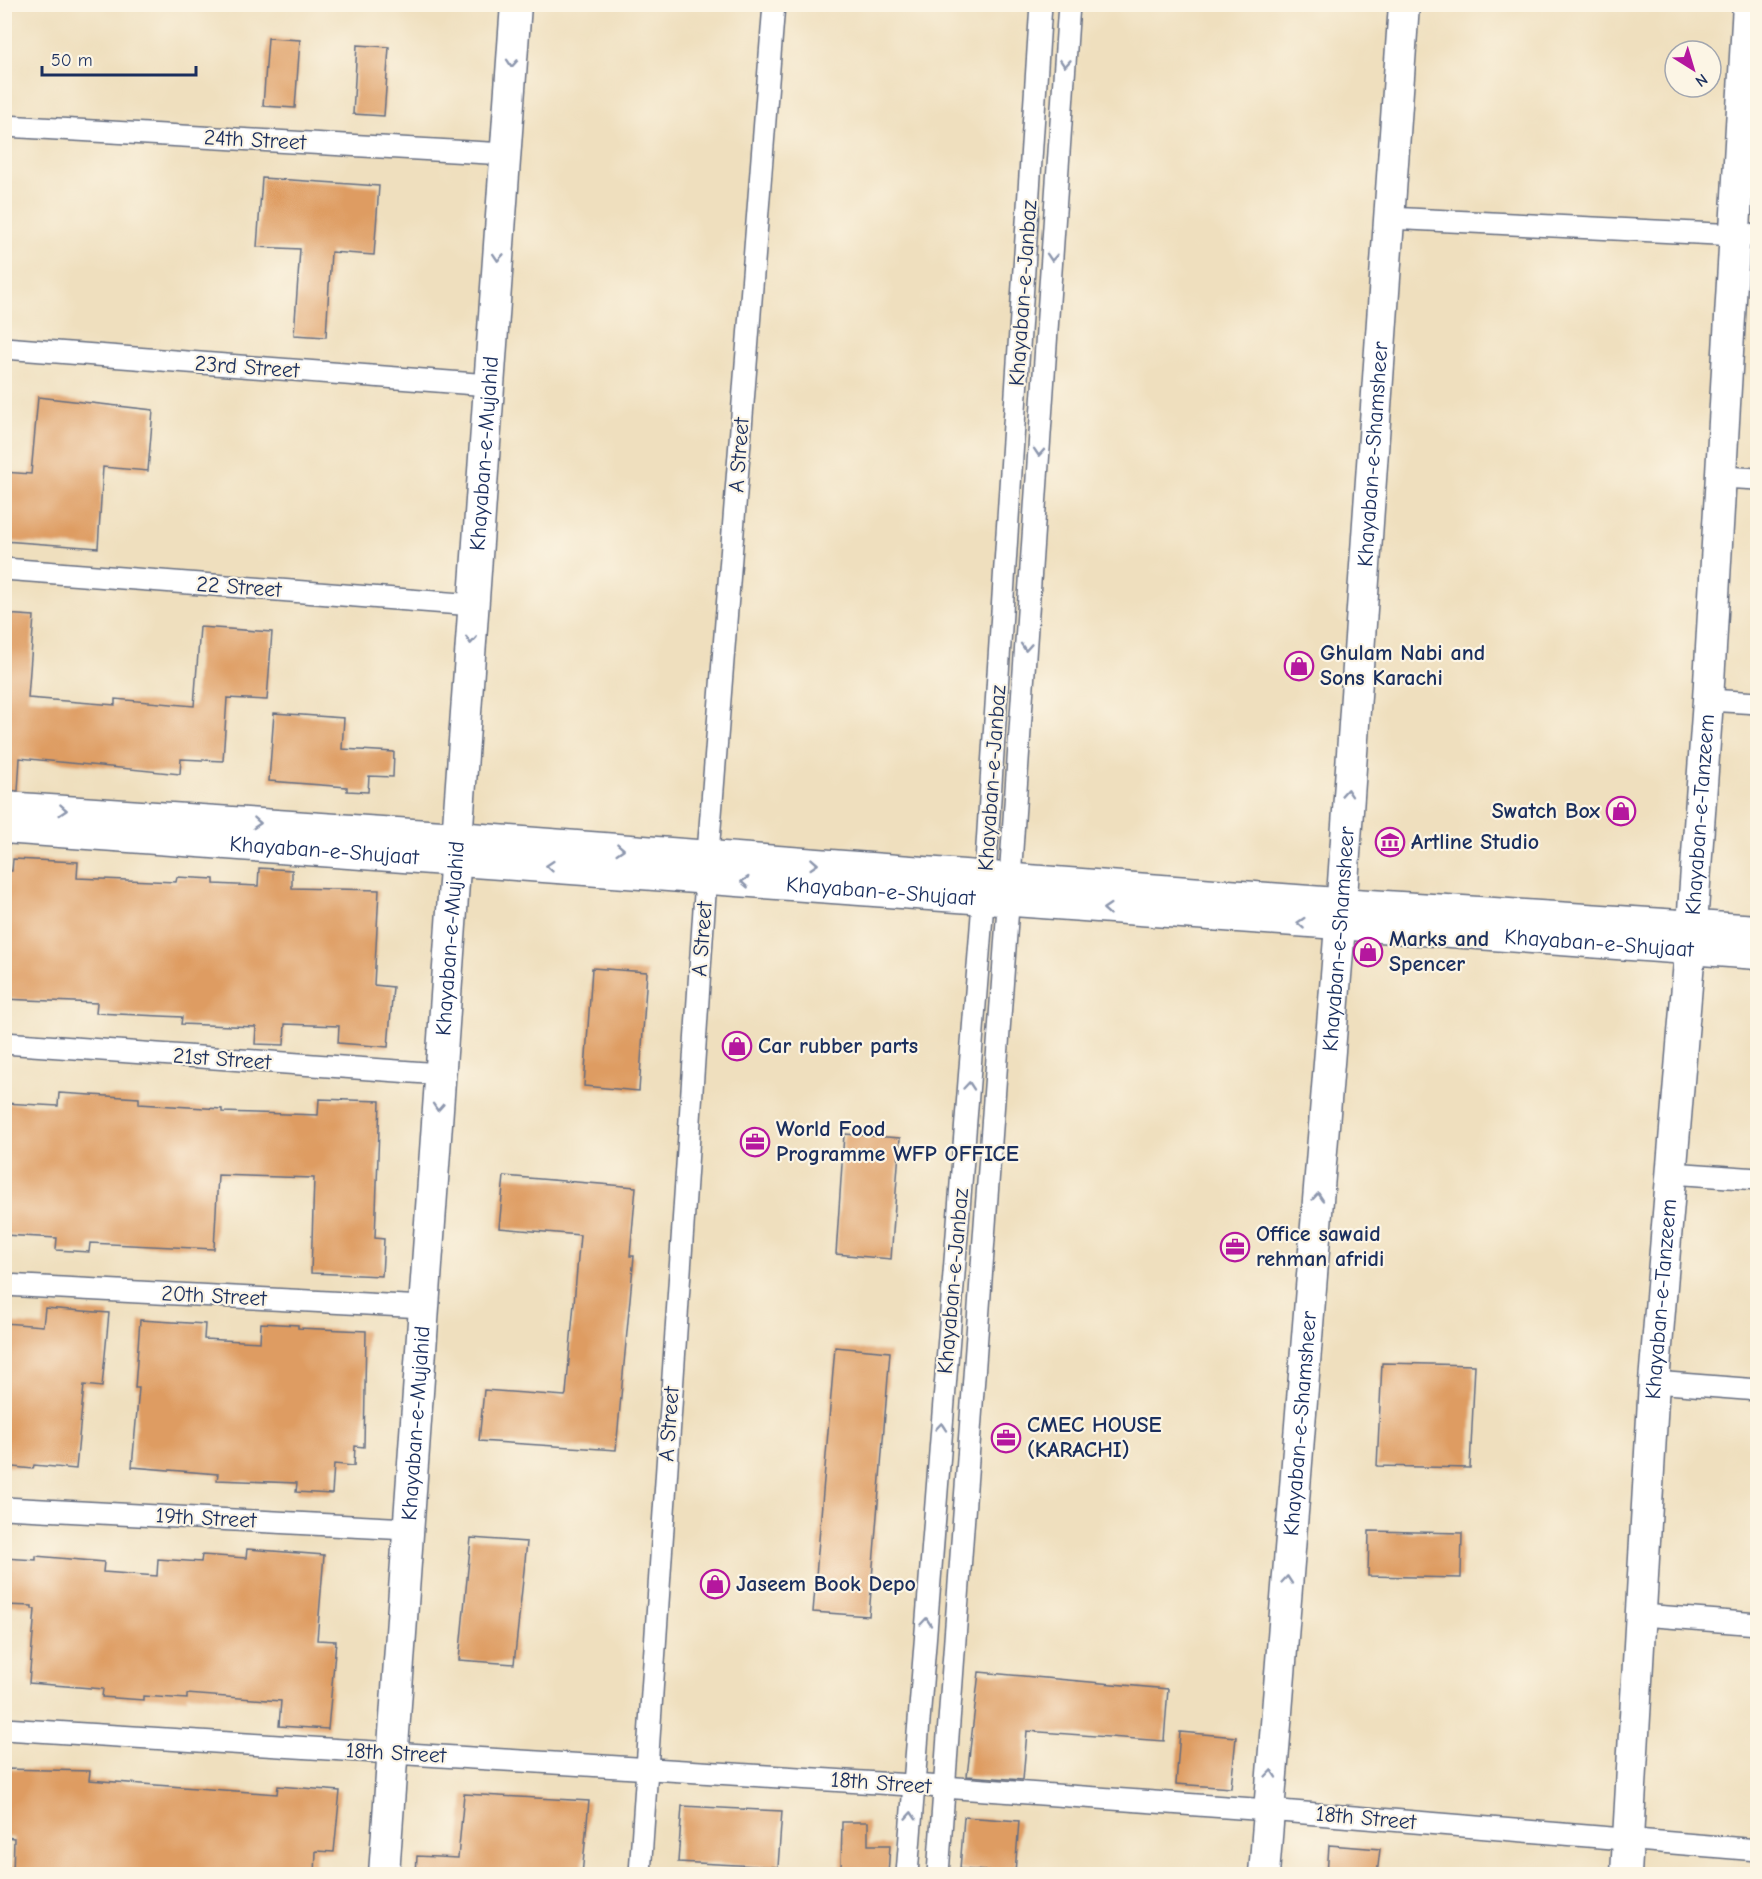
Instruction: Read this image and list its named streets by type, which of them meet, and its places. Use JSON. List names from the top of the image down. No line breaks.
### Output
{"streets":{"main road":["Khayaban-e-Mujahid","Khayaban-e-Shamsheer","Khayaban-e-Tanzeem","Khayaban-e-Shujaat"],"street":["24th Street","Khayaban-e-Janbaz","23rd Street","A Street","22 Street","21st Street","20th Street","19th Street","18th Street"]},"crossings":[["24th Street","Khayaban-e-Mujahid"],["Khayaban-e-Janbaz","Khayaban-e-Shujaat"],["Khayaban-e-Janbaz","18th Street"],["23rd Street","Khayaban-e-Mujahid"],["Khayaban-e-Mujahid","22 Street"],["Khayaban-e-Mujahid","Khayaban-e-Shujaat"],["Khayaban-e-Mujahid","21st Street"],["Khayaban-e-Mujahid","20th Street"],["Khayaban-e-Mujahid","19th Street"],["Khayaban-e-Mujahid","18th Street"],["A Street","Khayaban-e-Shujaat"],["A Street","18th Street"],["Khayaban-e-Shamsheer","Khayaban-e-Shujaat"],["Khayaban-e-Shamsheer","18th Street"],["Khayaban-e-Tanzeem","Khayaban-e-Shujaat"],["Khayaban-e-Tanzeem","18th Street"]],"one_way":["Khayaban-e-Mujahid","Khayaban-e-Shamsheer"],"places":{"shop":["Ghulam Nabi and Sons Karachi","Swatch Box","Marks and Spencer","Car rubber parts","Jaseem Book Depo"],"museum":["Artline Studio"],"office":["World Food Programme WFP OFFICE","Office sawaid rehman afridi","CMEC HOUSE (KARACHI)"]},"scale_bar":"50 m","north":"bottom right"}
